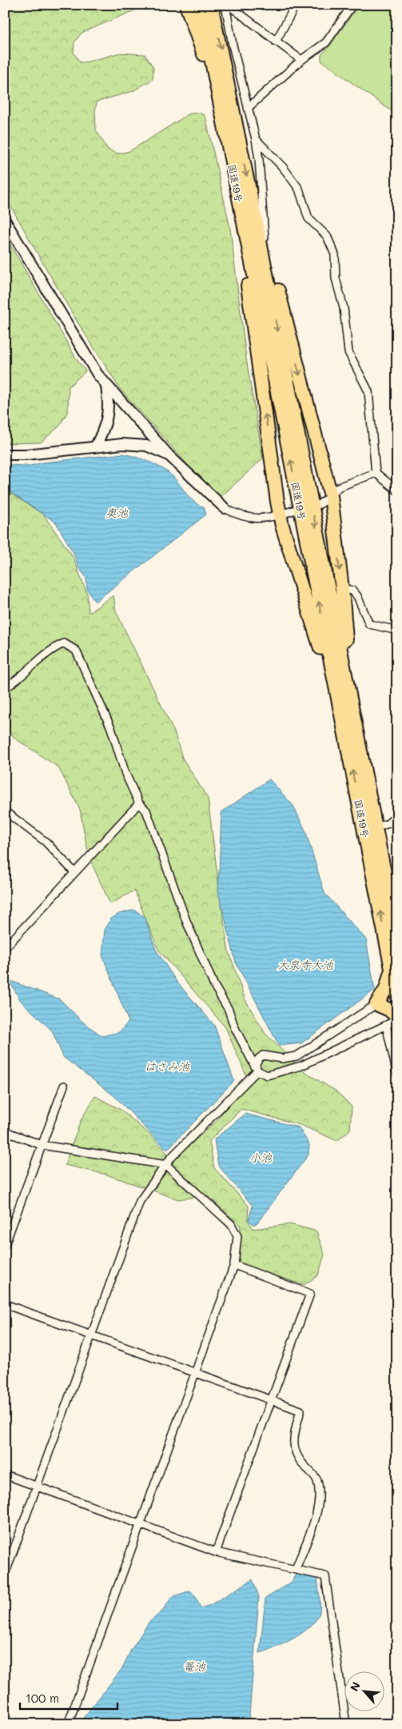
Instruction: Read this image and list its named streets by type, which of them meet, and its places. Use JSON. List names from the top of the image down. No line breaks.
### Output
{"streets":{"highway":["国道19号"]},"water":["奥池","大泉寺大池","はさみ池","小池","篭池"],"scale_bar":"100 m","north":"top left"}
